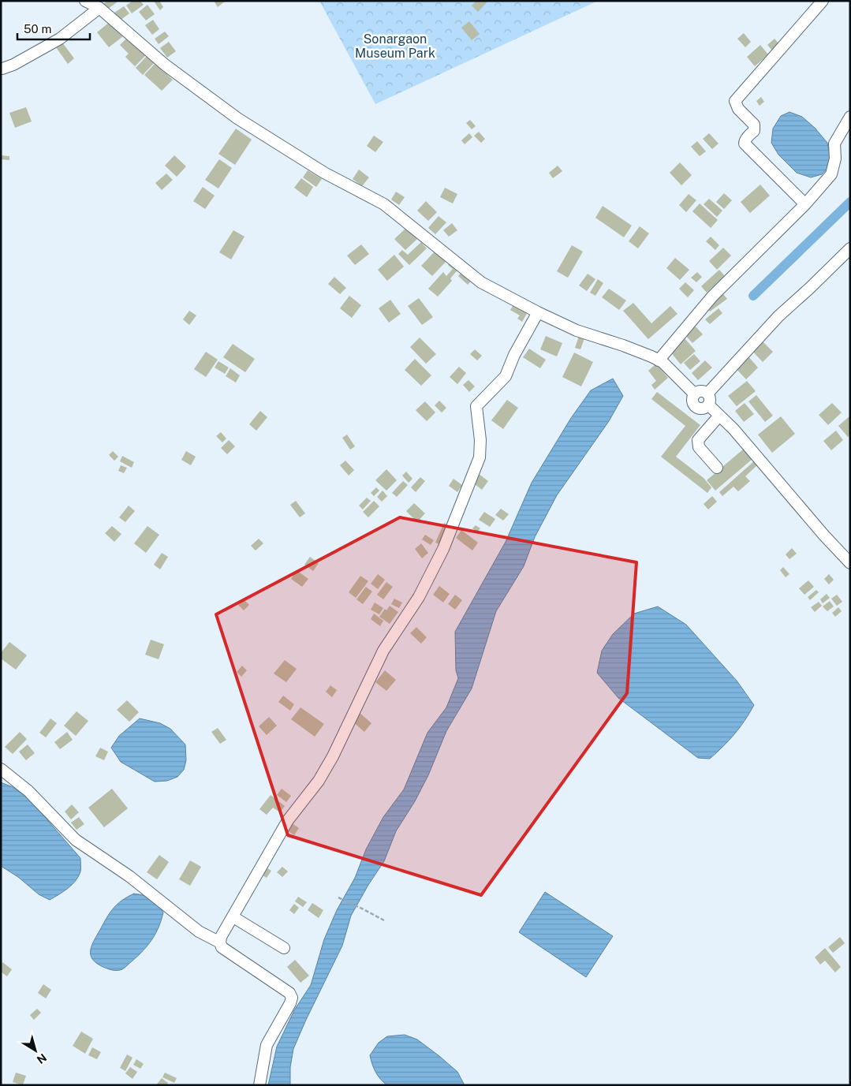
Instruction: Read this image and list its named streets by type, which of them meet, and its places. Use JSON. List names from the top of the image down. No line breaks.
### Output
{"parks":["Sonargaon Museum Park"],"scale_bar":"50 m","north":"bottom right"}
